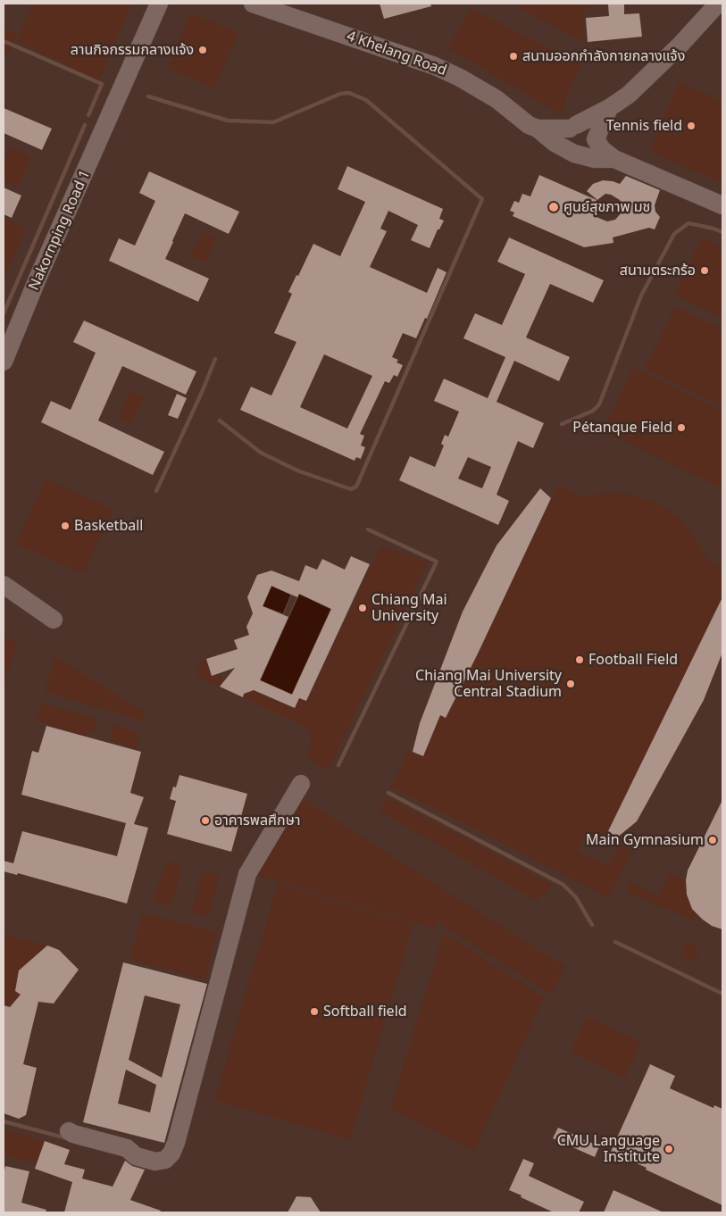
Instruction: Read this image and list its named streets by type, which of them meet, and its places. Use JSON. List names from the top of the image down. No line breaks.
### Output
{"streets":{"street":["4 Khelang Road","Nakornping Road 1"]},"places":["ลานกิจกรรมกลางแจ้ง","สนามออกกำลังกายกลางแจ้ง","Tennis field","ศูนย์สุขภาพ มช","สนามตระกร้อ","Pétanque Field","Basketball","Chiang Mai University","Football Field","Chiang Mai University Central Stadium","อาคารพลศึกษา","Main Gymnasium","Softball field","CMU Language Institute"]}
